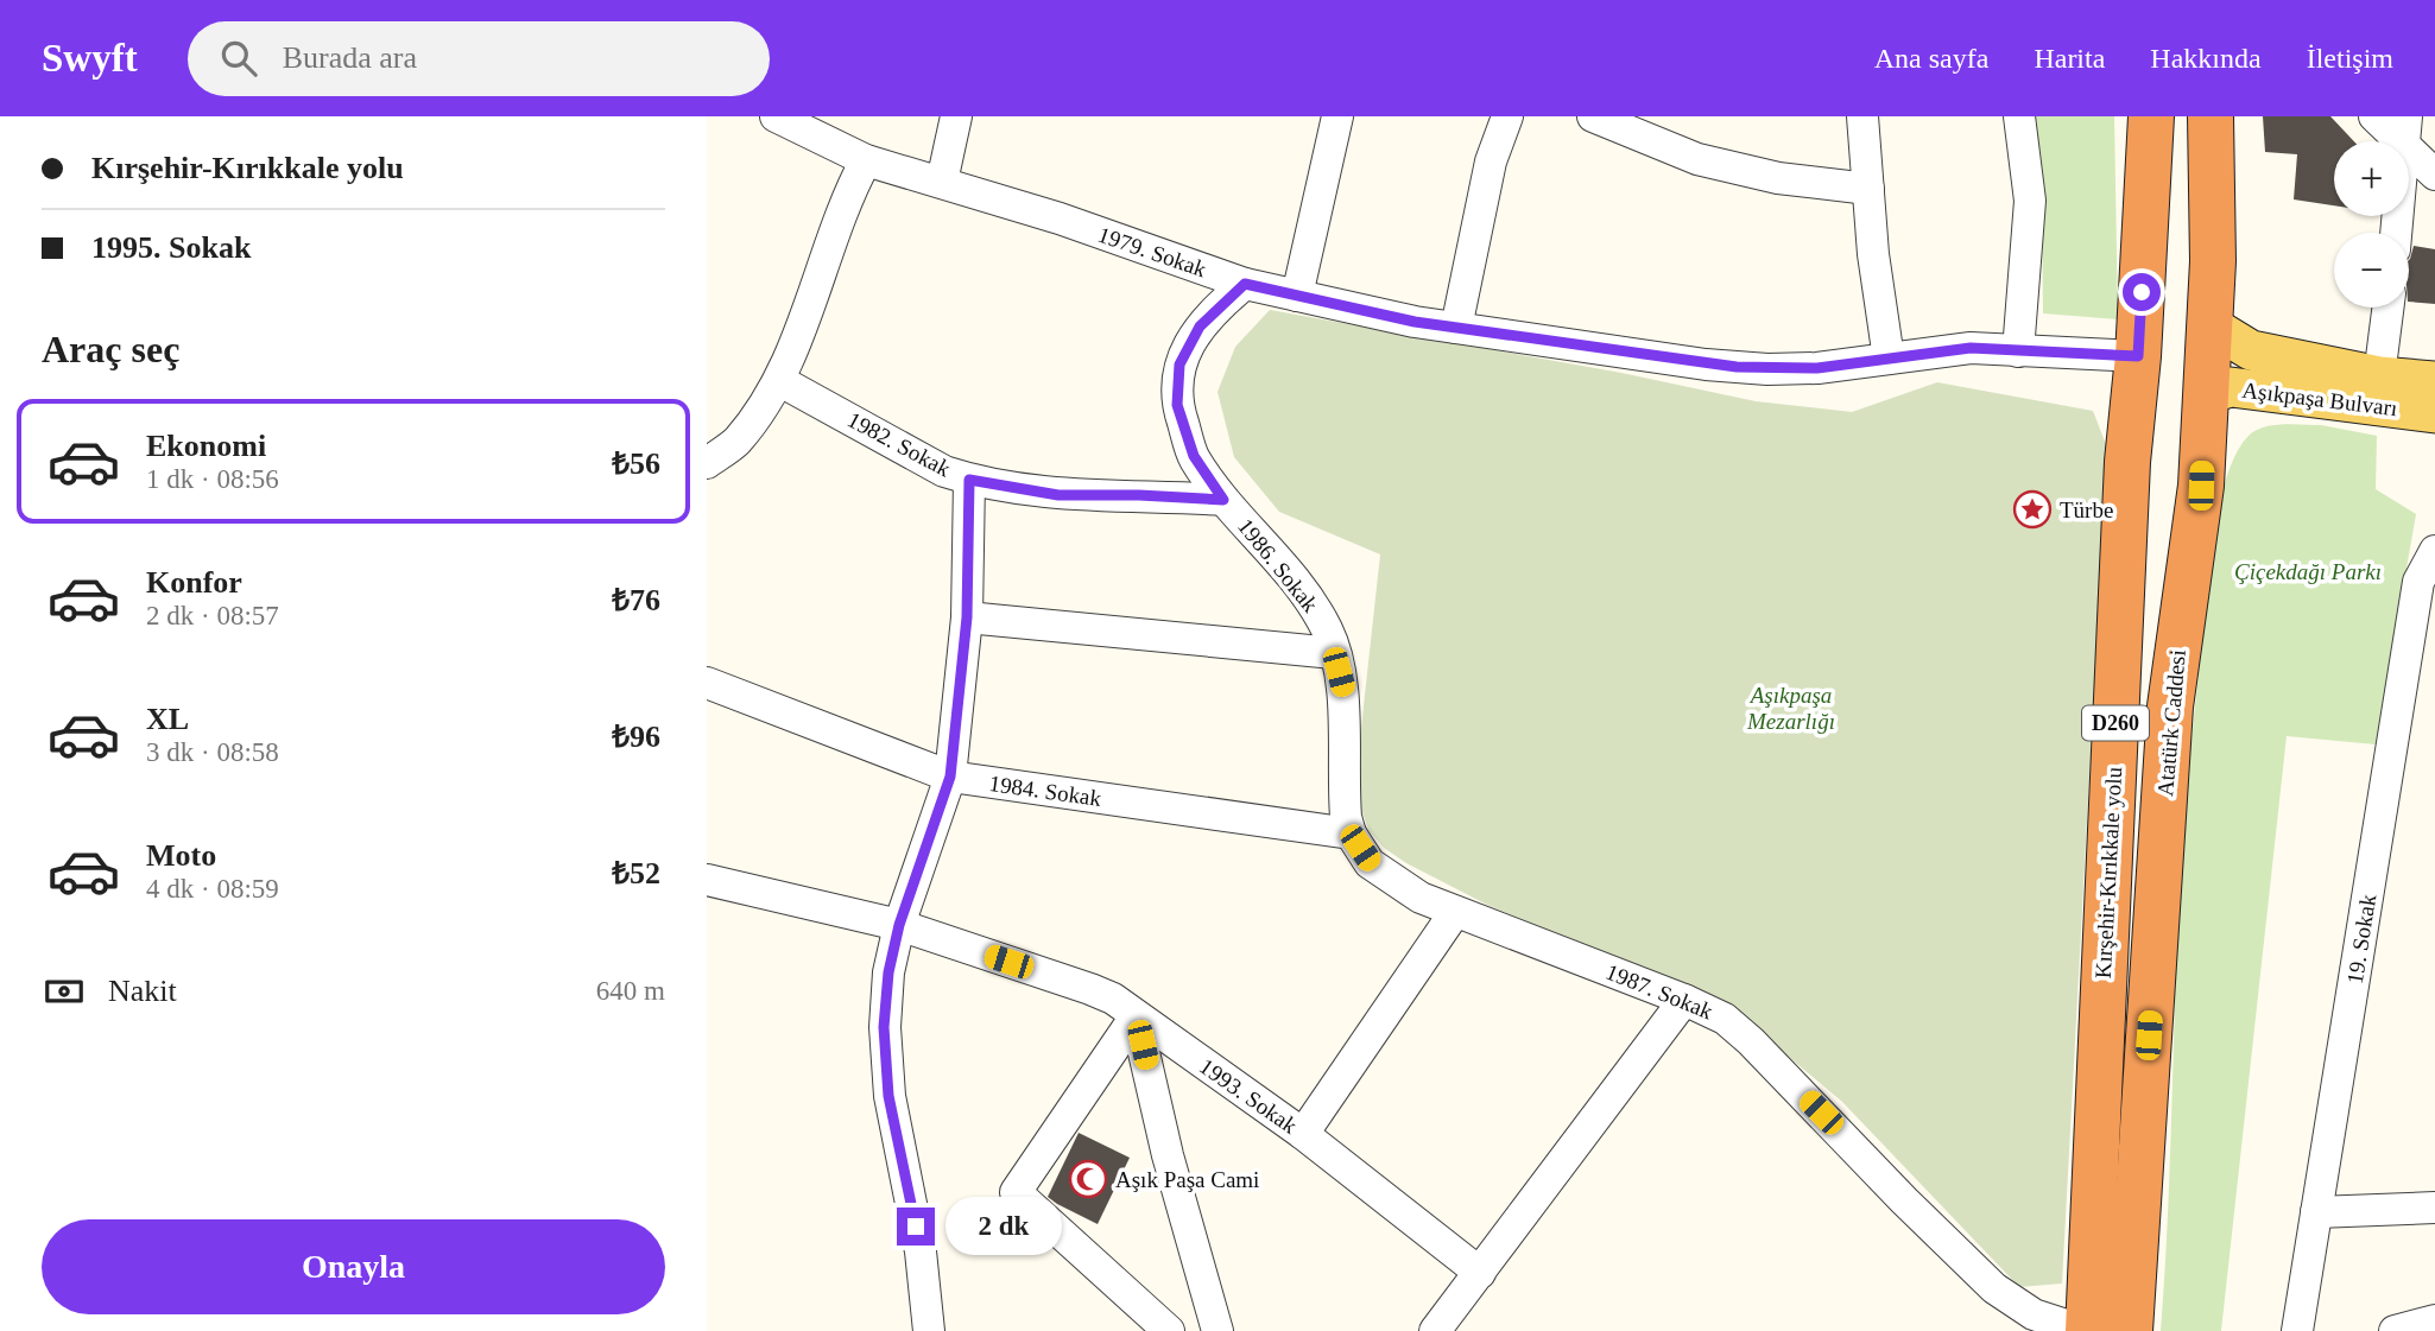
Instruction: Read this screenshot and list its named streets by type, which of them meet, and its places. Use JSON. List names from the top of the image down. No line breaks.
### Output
{"streets":{"highway":["D260","Atatürk Caddesi","Kırşehir-Kırıkkale yolu"],"main road":["Aşıkpaşa Bulvarı"],"street":["1979. Sokak","1982. Sokak","1986. Sokak","1984. Sokak","19. Sokak","1987. Sokak","1993. Sokak"]},"crossings":[["1979. Sokak","1986. Sokak"],["1979. Sokak","Kırşehir-Kırıkkale yolu"],["Aşıkpaşa Bulvarı","Atatürk Caddesi"],["1982. Sokak","1986. Sokak"],["1986. Sokak","1984. Sokak"],["1986. Sokak","1987. Sokak"],["1984. Sokak","1987. Sokak"],["Kırşehir-Kırıkkale yolu","1987. Sokak"]],"parks":["Çiçekdağı Parkı","Aşıkpaşa Mezarlığı"],"places":{"place":["Türbe"],"mosque":["Aşık Paşa Cami"]},"page":{"header":"Swyft","search":"Burada ara","nav":["Ana sayfa","Harita","Hakkında","İletişim"],"banner":["Kırşehir-Kırıkkale yolu","1995. Sokak"],"map_buttons":["+","−"],"heading":"Araç seç","list":[{"name":"Ekonomi","note":"1 dk · 08:56","value":"₺56"},{"name":"Konfor","note":"2 dk · 08:57","value":"₺76"},{"name":"XL","note":"3 dk · 08:58","value":"₺96"},{"name":"Moto","note":"4 dk · 08:59","value":"₺52"}],"pay":["Nakit","640 m"],"bubble":"2 dk","buttons":"Onayla"}}
